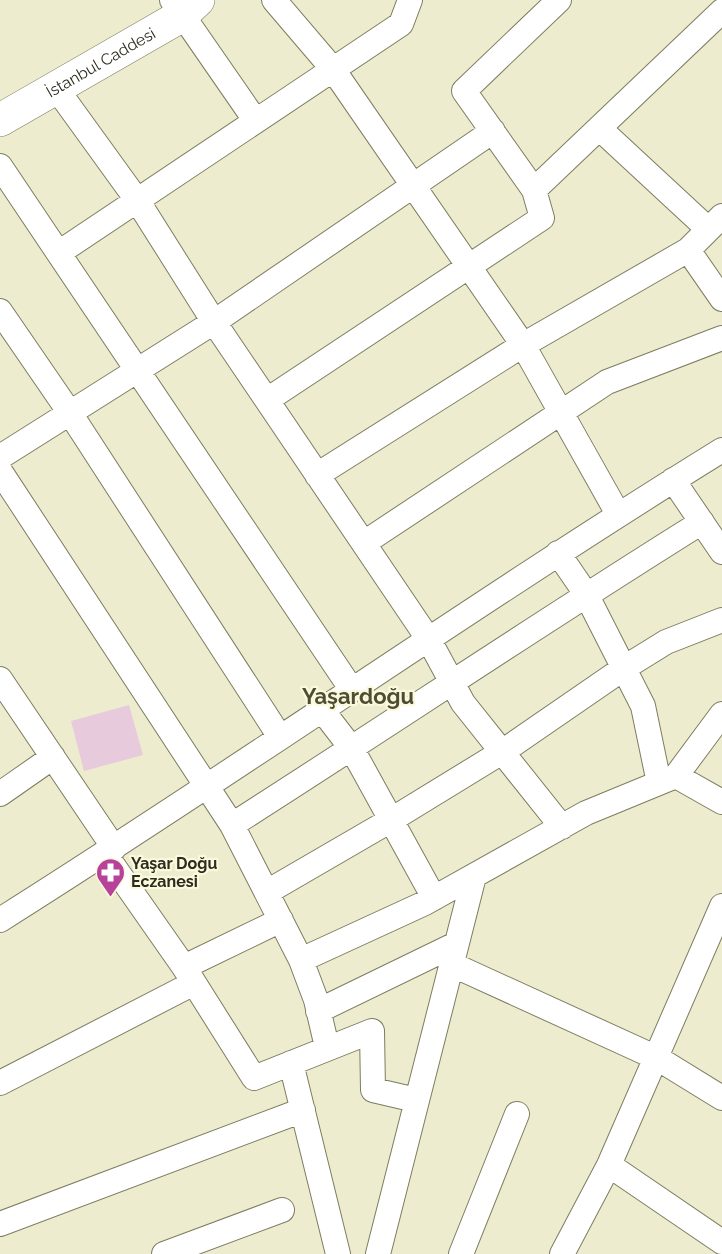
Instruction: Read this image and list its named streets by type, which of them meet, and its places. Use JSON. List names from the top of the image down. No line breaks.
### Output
{"streets":{"main road":["İstanbul Caddesi"]},"districts":["Yaşardoğu"],"places":{"pharmacy":["Yaşar Doğu Eczanesi"]}}
